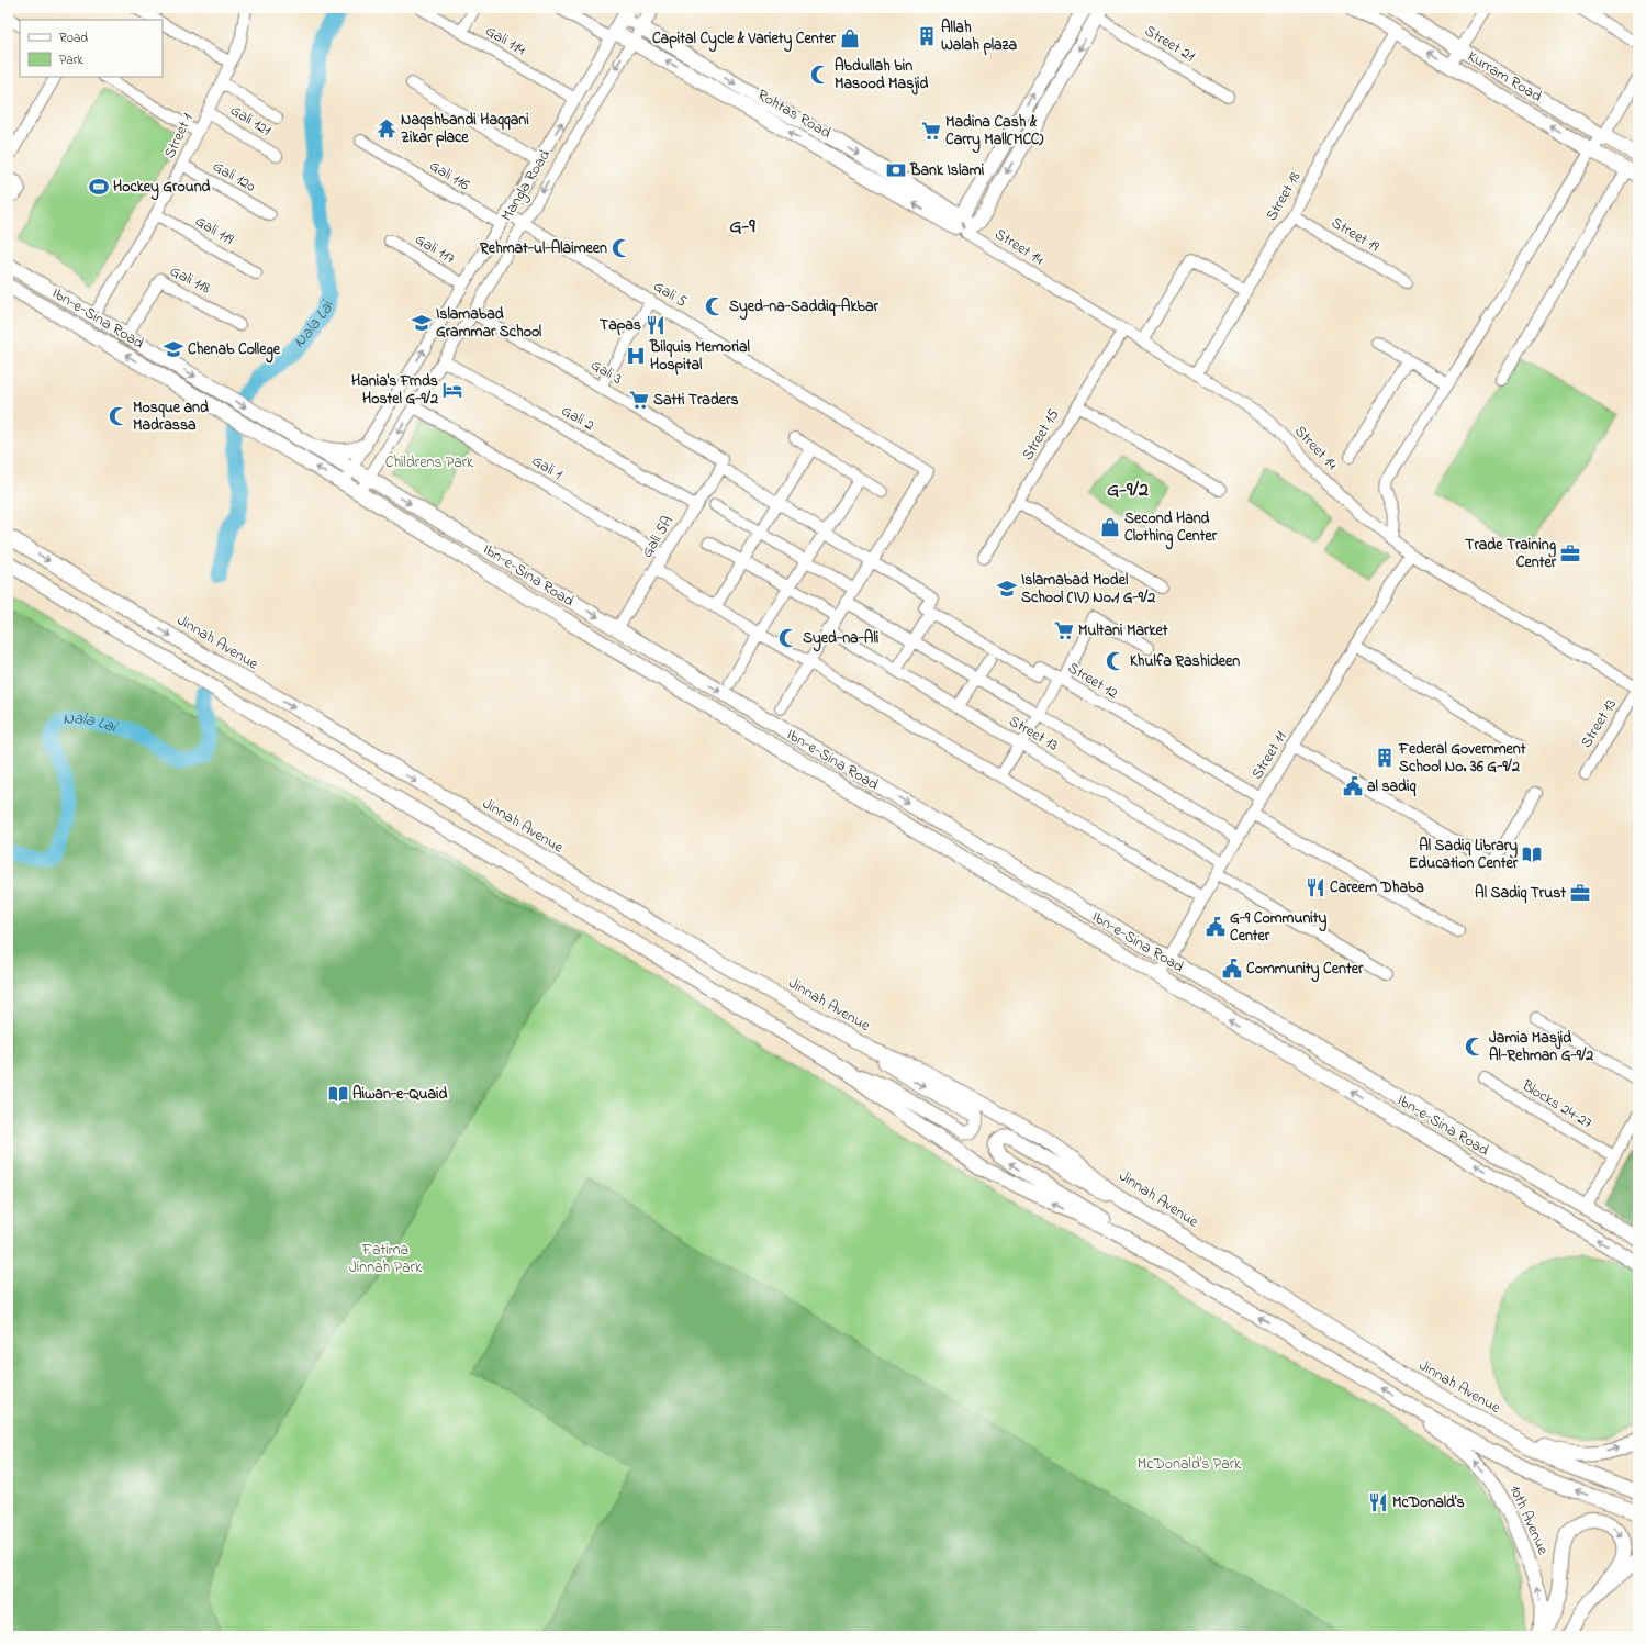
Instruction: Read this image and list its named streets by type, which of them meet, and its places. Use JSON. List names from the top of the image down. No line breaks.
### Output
{"streets":{"main road":["Kurram Road","Rohtas Road","Mangla Road","Ibn-e-Sina Road","Jinnah Avenue","10th Avenue"],"street":["Gali 114","Street 21","Gali 121","Street 1","Gali 116","Gali 120","Street 18","Gali 119","Street 19","Street 14","Gali 117","Gali 118","Gali 5","Gali 3","Gali 2","Street 15","Gali 1","Gali 5A","Street 12","Street 13","Street 11","Blocks 24-27"]},"crossings":[["Gali 114","Mangla Road"],["Kurram Road","Street 18"],["Rohtas Road","Mangla Road"],["Rohtas Road","Street 14"],["Gali 121","Street 1"],["Street 1","Gali 120"],["Street 1","Gali 119"],["Street 1","Ibn-e-Sina Road"],["Gali 116","Mangla Road"],["Mangla Road","Gali 117"],["Mangla Road","Gali 5"],["Mangla Road","Ibn-e-Sina Road"],["Mangla Road","Gali 3"],["Mangla Road","Gali 2"],["Mangla Road","Gali 1"],["Street 18","Street 19"],["Street 18","Street 14"],["Street 14","Street 15"],["Street 14","Street 13"],["Street 14","Street 11"],["Gali 118","Ibn-e-Sina Road"],["Gali 5","Gali 3"],["Ibn-e-Sina Road","Gali 5A"],["Ibn-e-Sina Road","Street 11"],["Gali 3","Gali 5A"],["Gali 3","Street 12"],["Gali 2","Gali 5A"],["Gali 1","Gali 5A"],["Street 12","Street 11"],["Street 13","Street 11"]],"one_way":["10th Avenue"],"districts":["G-9","G-9/2"],"water":["Nala Lai"],"parks":["Childrens Park","Fatima Jinnah Park","McDonald's Park"],"places":{"building":["Allah Walah plaza","Federal Government School No. 36 G-9/2"],"shop":["Capital Cycle & Variety Center","Second Hand Clothing Center"],"mosque":["Abdullah bin Masood Masjid","Rehmat-ul-Alaimeen","Syed-na-Saddiq-Akbar","Mosque and Madrassa","Syed-na-Ali","Khulfa Rashideen","Jamia Masjid Al-Rehman G-9/2"],"temple":["Naqshbandi Haqqani Zikar place"],"supermarket":["Madina Cash & Carry Mall(MCC)","Satti Traders","Multani Market"],"bank":["Bank Islami"],"sports":["Hockey Ground"],"school or university":["Islamabad Grammar School","Chenab College","Islamabad Model School (IV) No.1 G-9/2"],"restaurant":["Tapas","Careem Dhaba","McDonald's"],"hospital":["Bilquis Memorial Hospital"],"hotel":["Hania's Frnds Hostel G-9/2"],"office":["Trade Training Center","Al Sadiq Trust"],"public building":["al sadiq","G-9 Community Center","Community Center"],"library":["Al Sadiq Library Education Center","Aiwan-e-Quaid"]},"legend":["Road","Park"]}
